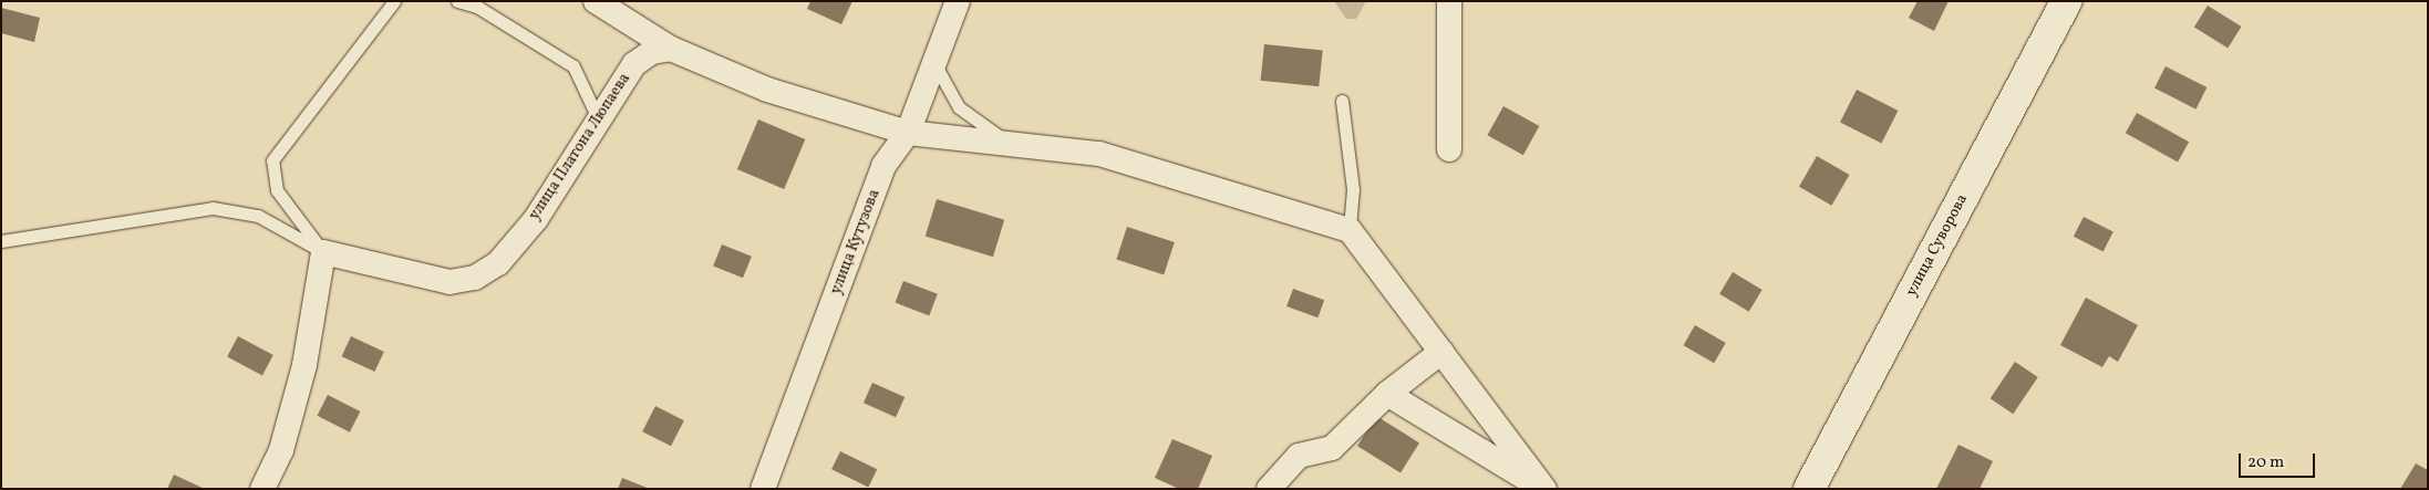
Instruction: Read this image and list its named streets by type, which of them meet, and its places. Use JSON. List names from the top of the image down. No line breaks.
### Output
{"streets":{"street":["улица Платона Люпаева","улица Кутузова","улица Суворова"]},"scale_bar":"20 m"}
